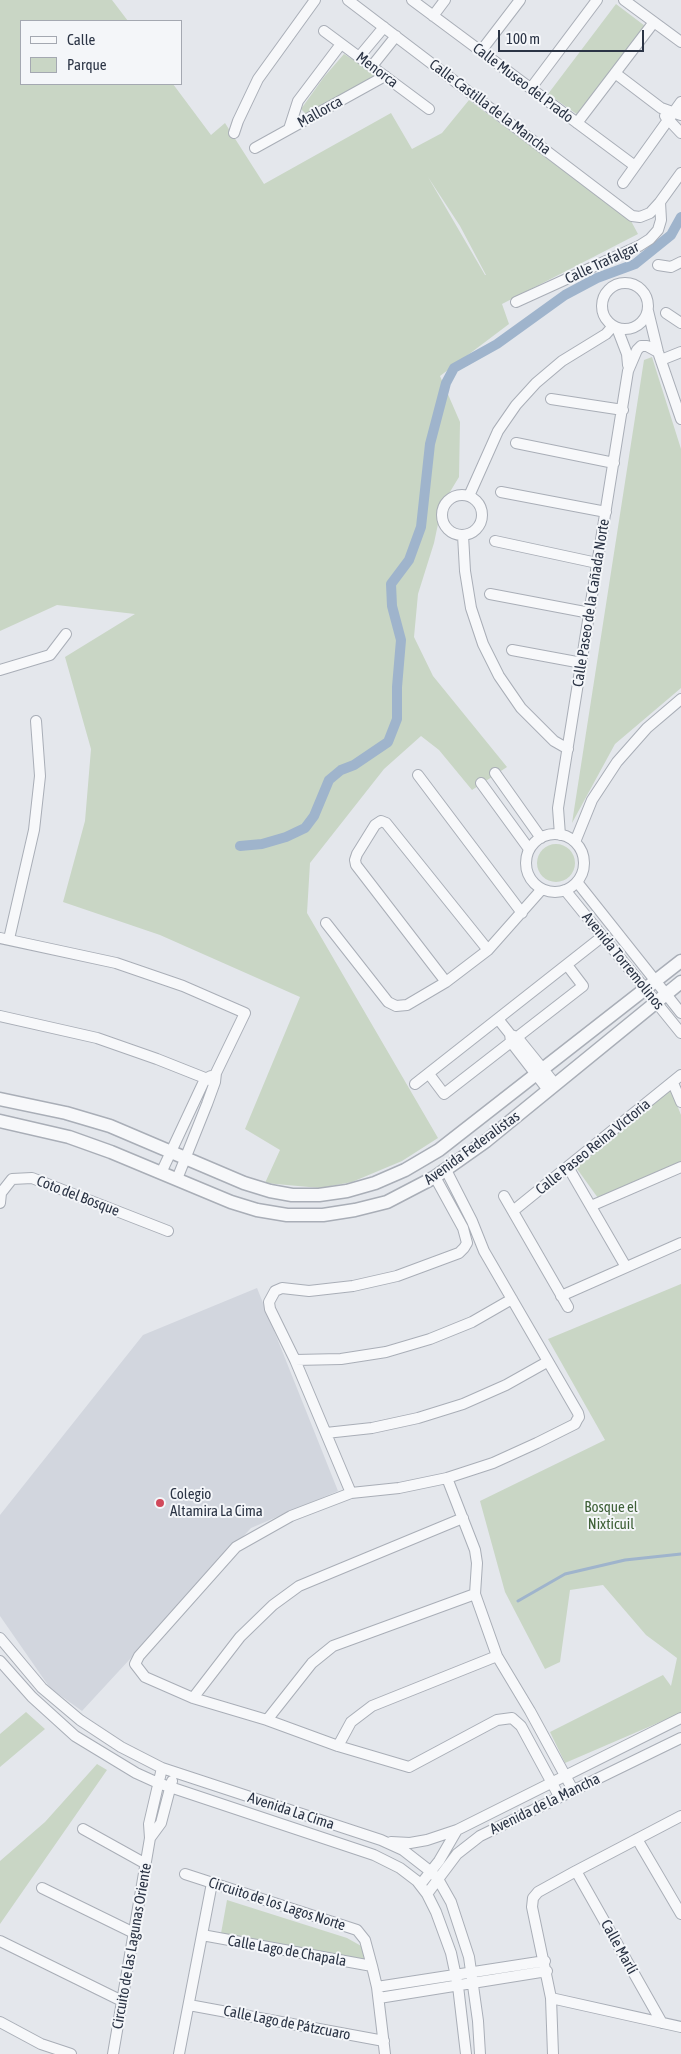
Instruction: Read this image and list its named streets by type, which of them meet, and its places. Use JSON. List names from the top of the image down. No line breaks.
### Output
{"streets":{"street":["Menorca","Calle Museo del Prado","Calle Castilla de la Mancha","Mallorca","Calle Trafalgar","Calle Paseo de la Cañada Norte","Avenida Torremolinos","Calle Paseo Reina Victoria","Avenida Federalistas","Coto del Bosque","Avenida de la Mancha","Avenida La Cima","Circuito de los Lagos Norte","Circuito de las Lagunas Oriente","Calle Marlí","Calle Lago de Chapala","Calle Lago de Pátzcuaro"]},"crossings":[["Menorca","Mallorca"],["Calle Castilla de la Mancha","Calle Trafalgar"],["Calle Paseo de la Cañada Norte","Avenida Torremolinos"],["Avenida Torremolinos","Avenida Federalistas"],["Avenida de la Mancha","Avenida La Cima"],["Avenida La Cima","Circuito de las Lagunas Oriente"],["Circuito de los Lagos Norte","Calle Lago de Chapala"]],"parks":["Bosque el Nixticuil"],"places":["Colegio Altamira La Cima"],"legend":["Calle","Parque"],"scale_bar":"100 m"}
